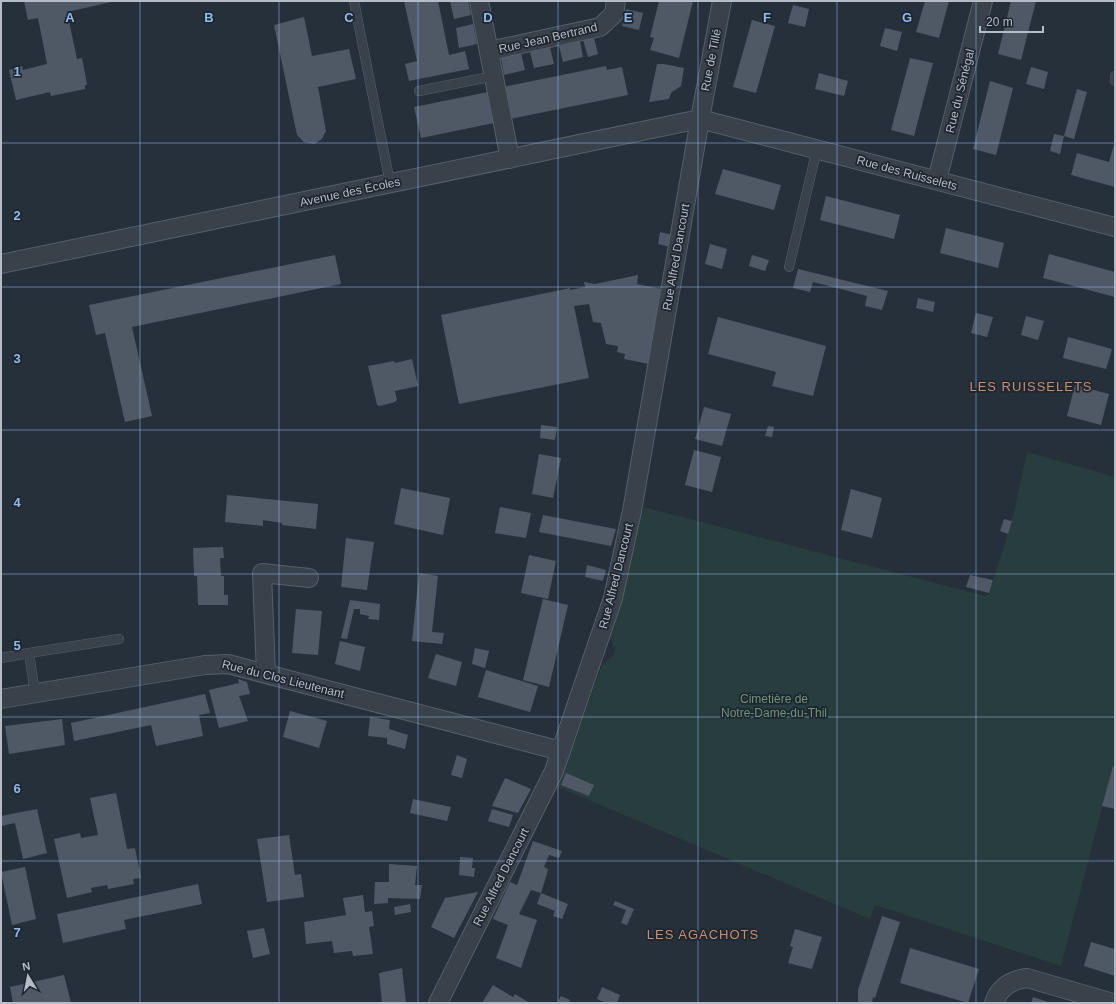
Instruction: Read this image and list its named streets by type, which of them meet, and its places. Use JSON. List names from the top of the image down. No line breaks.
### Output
{"streets":{"street":["Rue Jean Bertrand","Rue de Tillé","Rue du Sénégal","Rue des Ruisselets","Avenue des Écoles","Rue Alfred Dancourt","Rue du Clos Lieutenant"]},"crossings":[["Rue Jean Bertrand","Avenue des Écoles"],["Rue de Tillé","Rue des Ruisselets"],["Rue de Tillé","Avenue des Écoles"],["Rue de Tillé","Rue Alfred Dancourt"],["Rue du Sénégal","Rue des Ruisselets"],["Rue des Ruisselets","Avenue des Écoles"],["Rue des Ruisselets","Rue Alfred Dancourt"],["Avenue des Écoles","Rue Alfred Dancourt"],["Rue Alfred Dancourt","Rue du Clos Lieutenant"]],"districts":["LES RUISSELETS","LES AGACHOTS"],"parks":["Cimetière de Notre-Dame-du-Thil"],"scale_bar":"20 m","north":"top","grid":{"columns":["A","B","C","D","E","F","G"],"rows":["1","2","3","4","5","6","7"]}}
